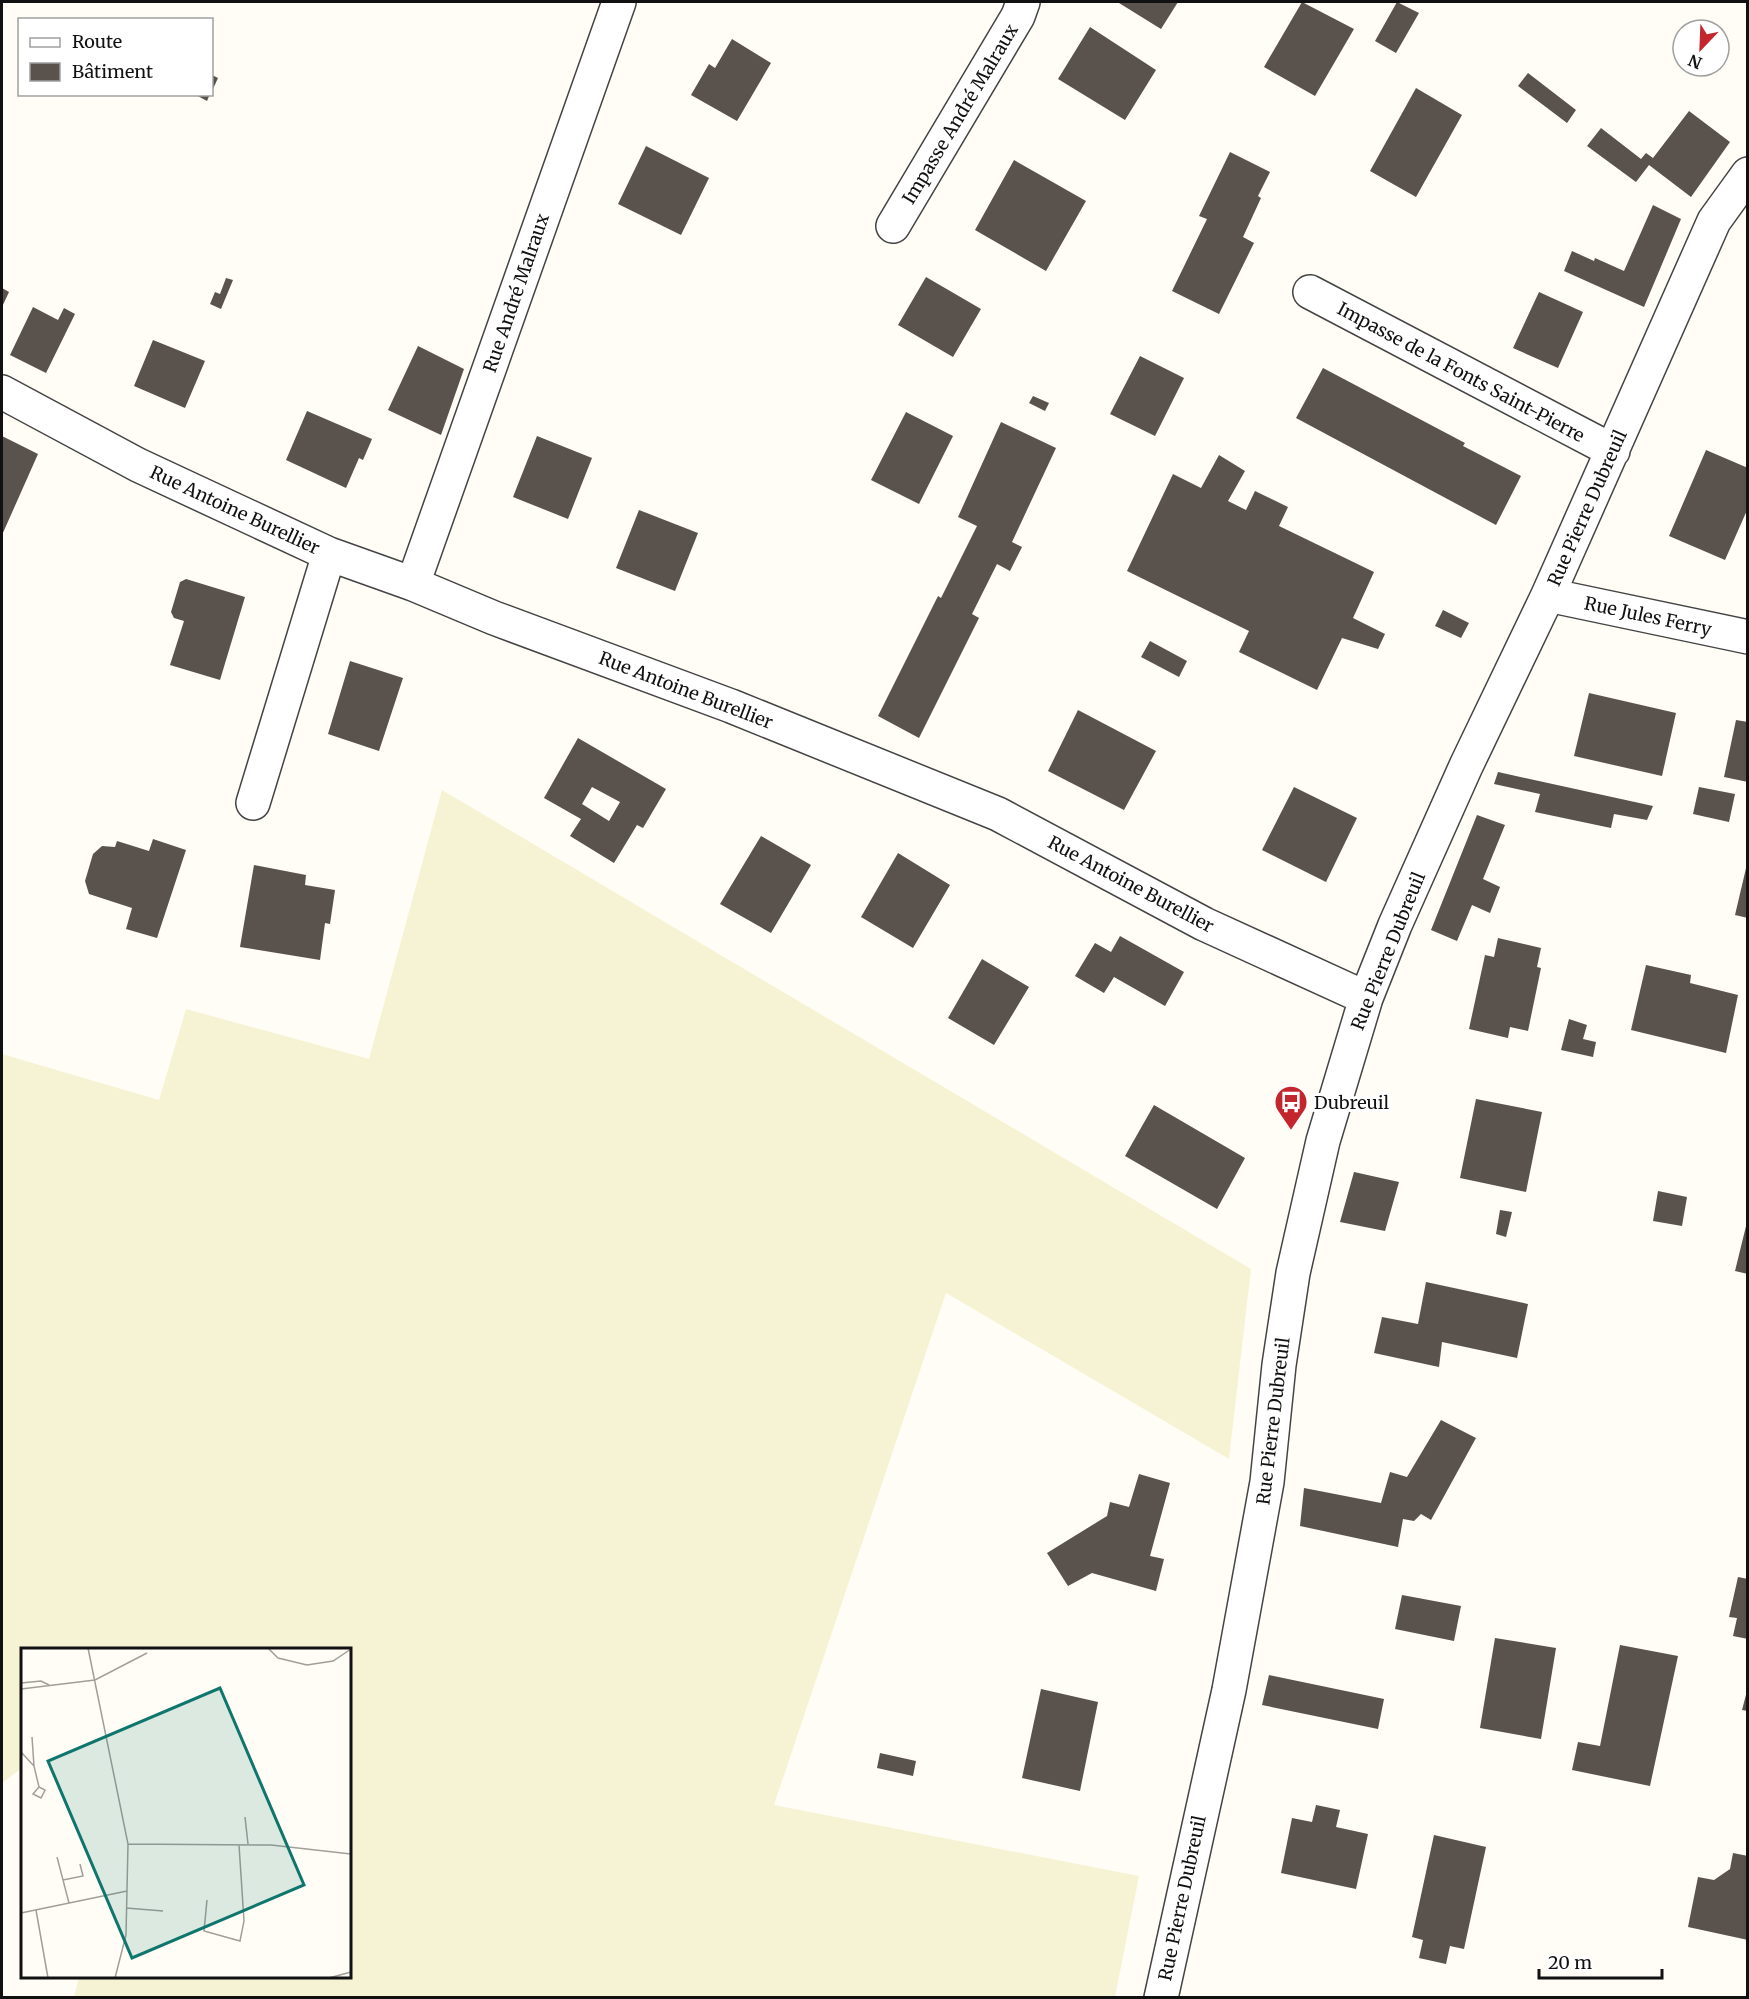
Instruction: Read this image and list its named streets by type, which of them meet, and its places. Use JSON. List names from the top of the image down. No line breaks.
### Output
{"streets":{"street":["Impasse André Malraux","Rue André Malraux","Impasse de la Fonts Saint-Pierre","Rue Pierre Dubreuil","Rue Antoine Burellier","Rue Jules Ferry"]},"crossings":[["Rue André Malraux","Rue Antoine Burellier"],["Impasse de la Fonts Saint-Pierre","Rue Pierre Dubreuil"],["Rue Pierre Dubreuil","Rue Antoine Burellier"],["Rue Pierre Dubreuil","Rue Jules Ferry"]],"places":{"bus stop":["Dubreuil"]},"legend":["Route","Bâtiment"],"scale_bar":"20 m","north":"bottom left"}
